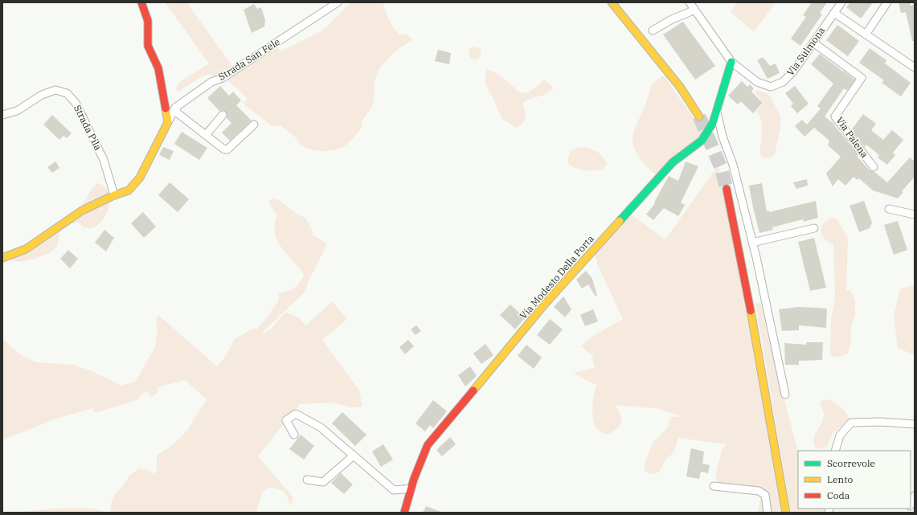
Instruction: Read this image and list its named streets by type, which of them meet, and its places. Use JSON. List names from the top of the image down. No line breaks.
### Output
{"streets":{"main road":["Via Modesto Della Porta"],"street":["Via Sulmona","Strada San Fele","Strada Pila","Via Palena"]},"crossings":[["Via Sulmona","Via Palena"],["Via Sulmona","Via Modesto Della Porta"]],"legend":["Scorrevole","Lento","Coda"]}
